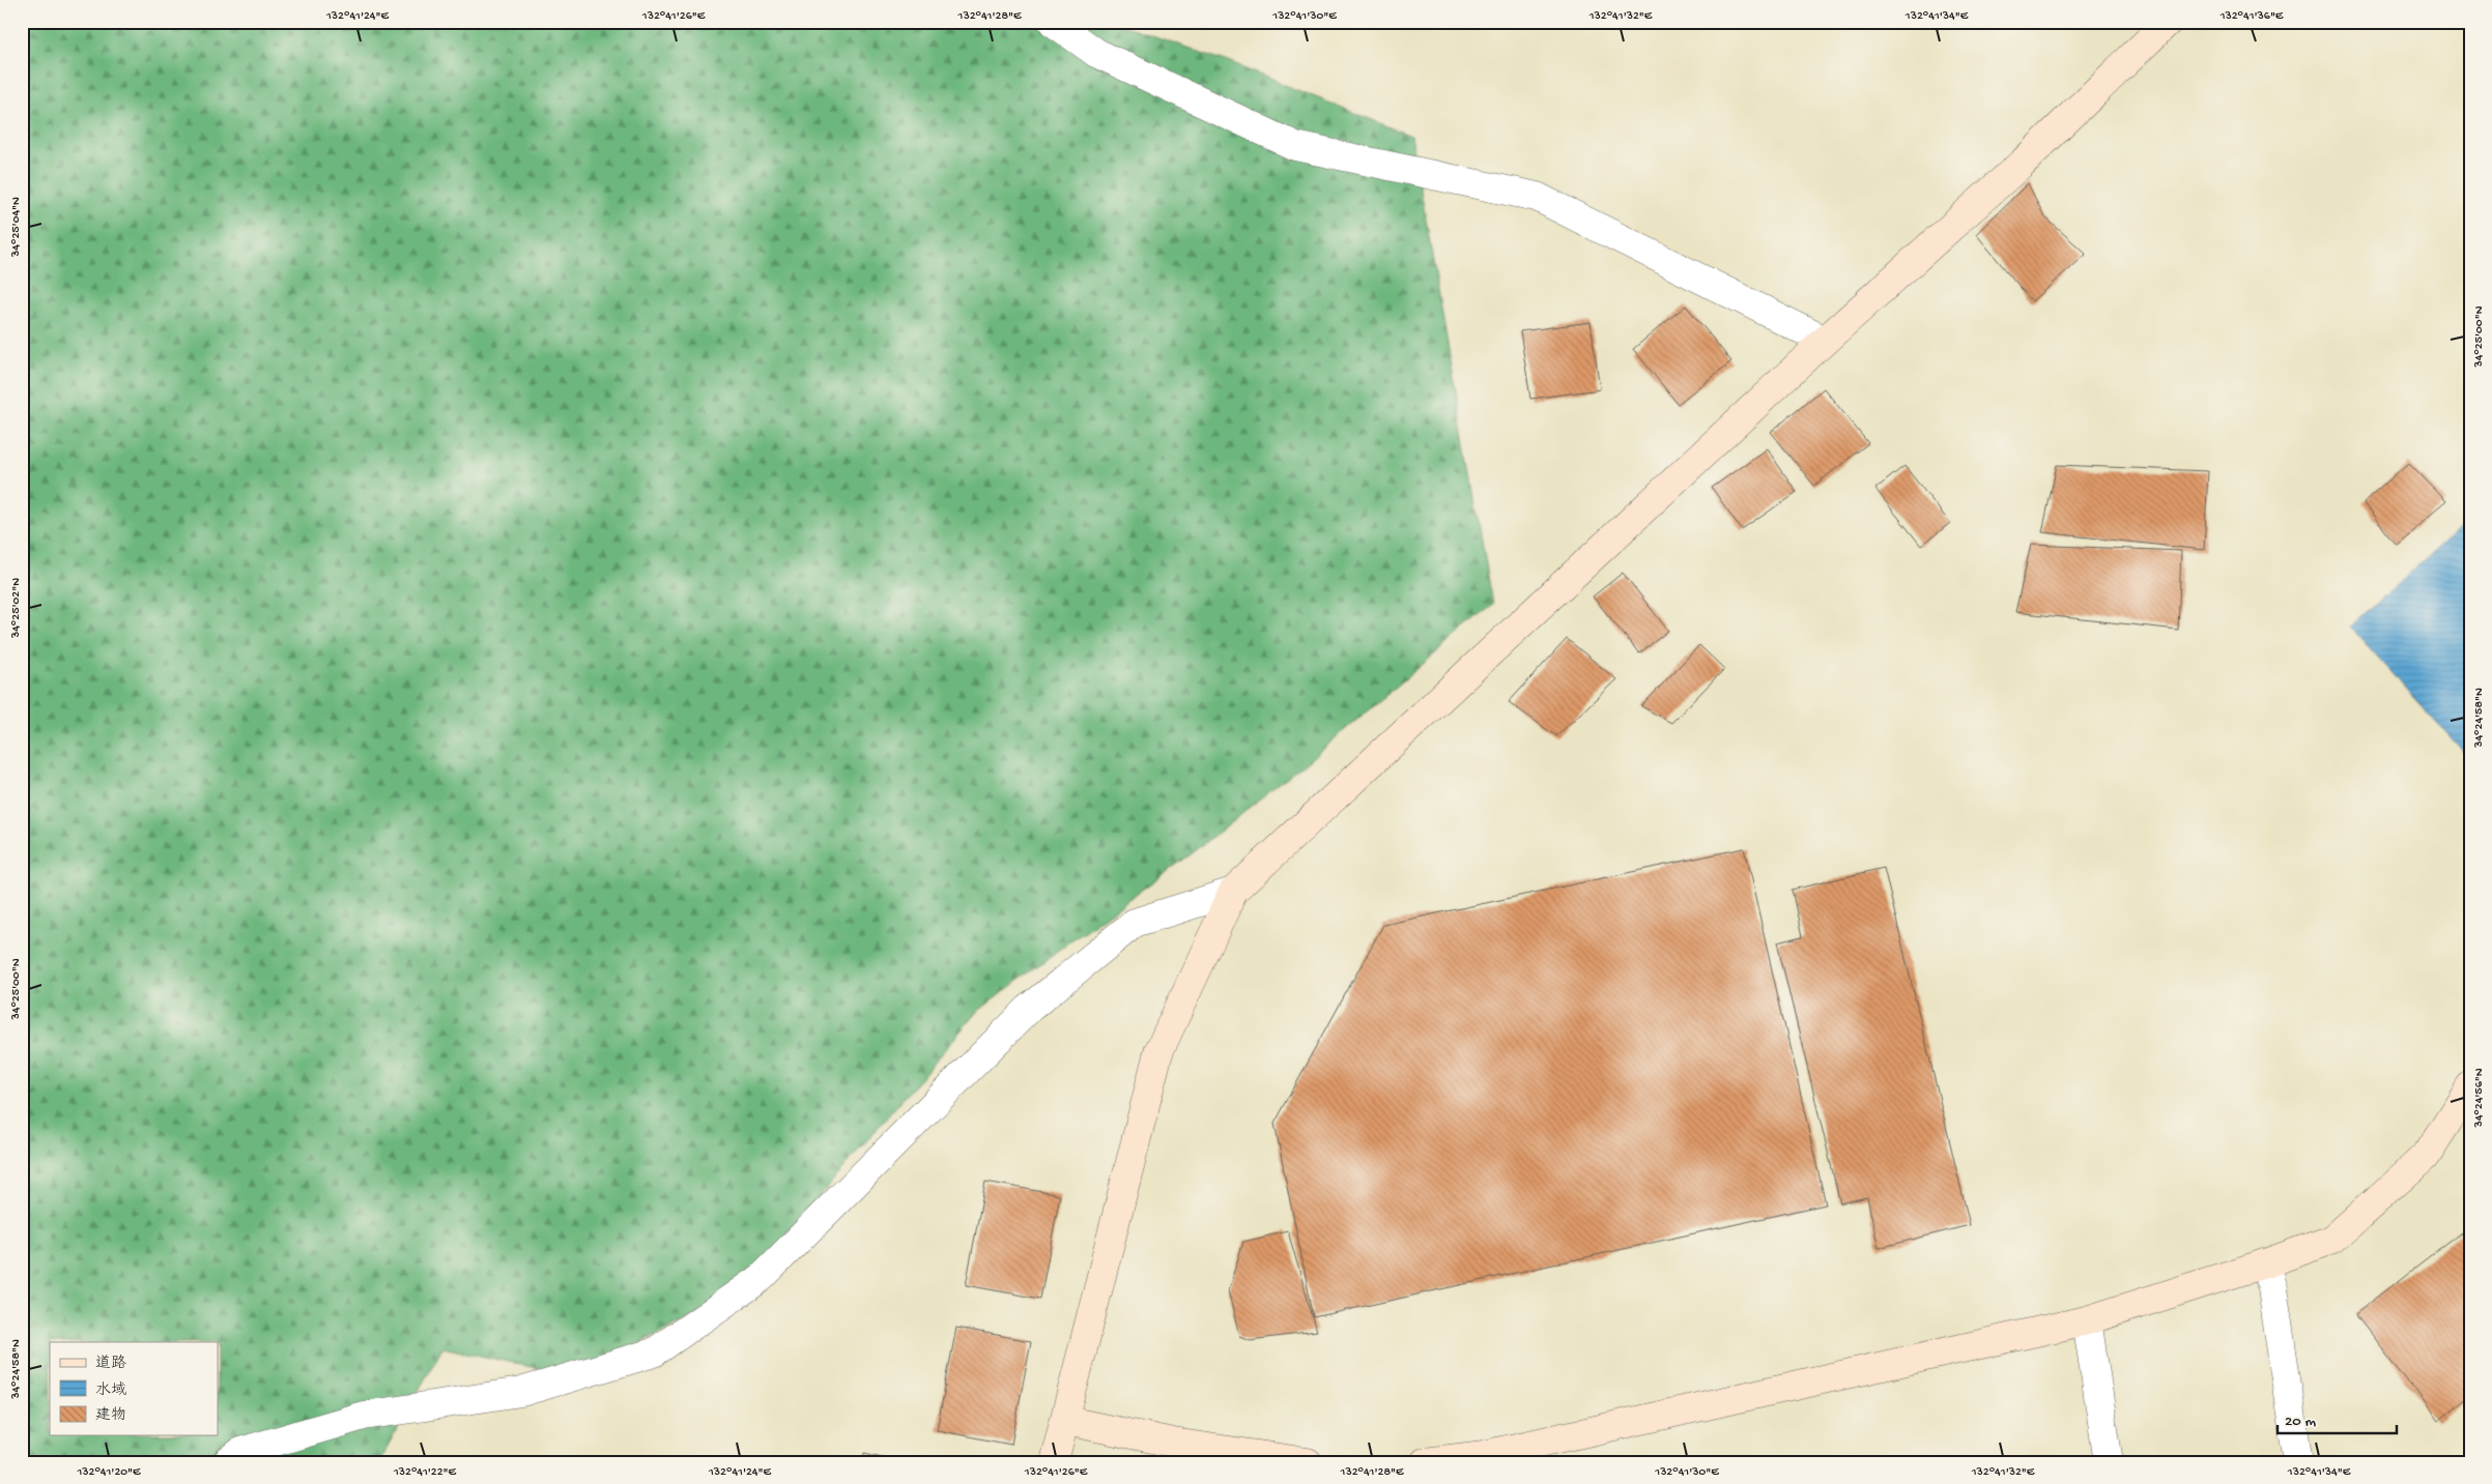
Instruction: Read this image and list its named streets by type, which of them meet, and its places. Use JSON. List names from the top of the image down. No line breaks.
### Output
{"legend":["道路","水域","建物"],"scale_bar":"20 m","coordinates":["132°41'24\"E","132°41'26\"E","132°41'28\"E","132°41'30\"E","132°41'32\"E","132°41'34\"E","132°41'36\"E","34°25'04\"N","34°25'00\"N","34°25'02\"N","34°24'58\"N","34°24'56\"N","132°41'20\"E","132°41'22\"E"]}
